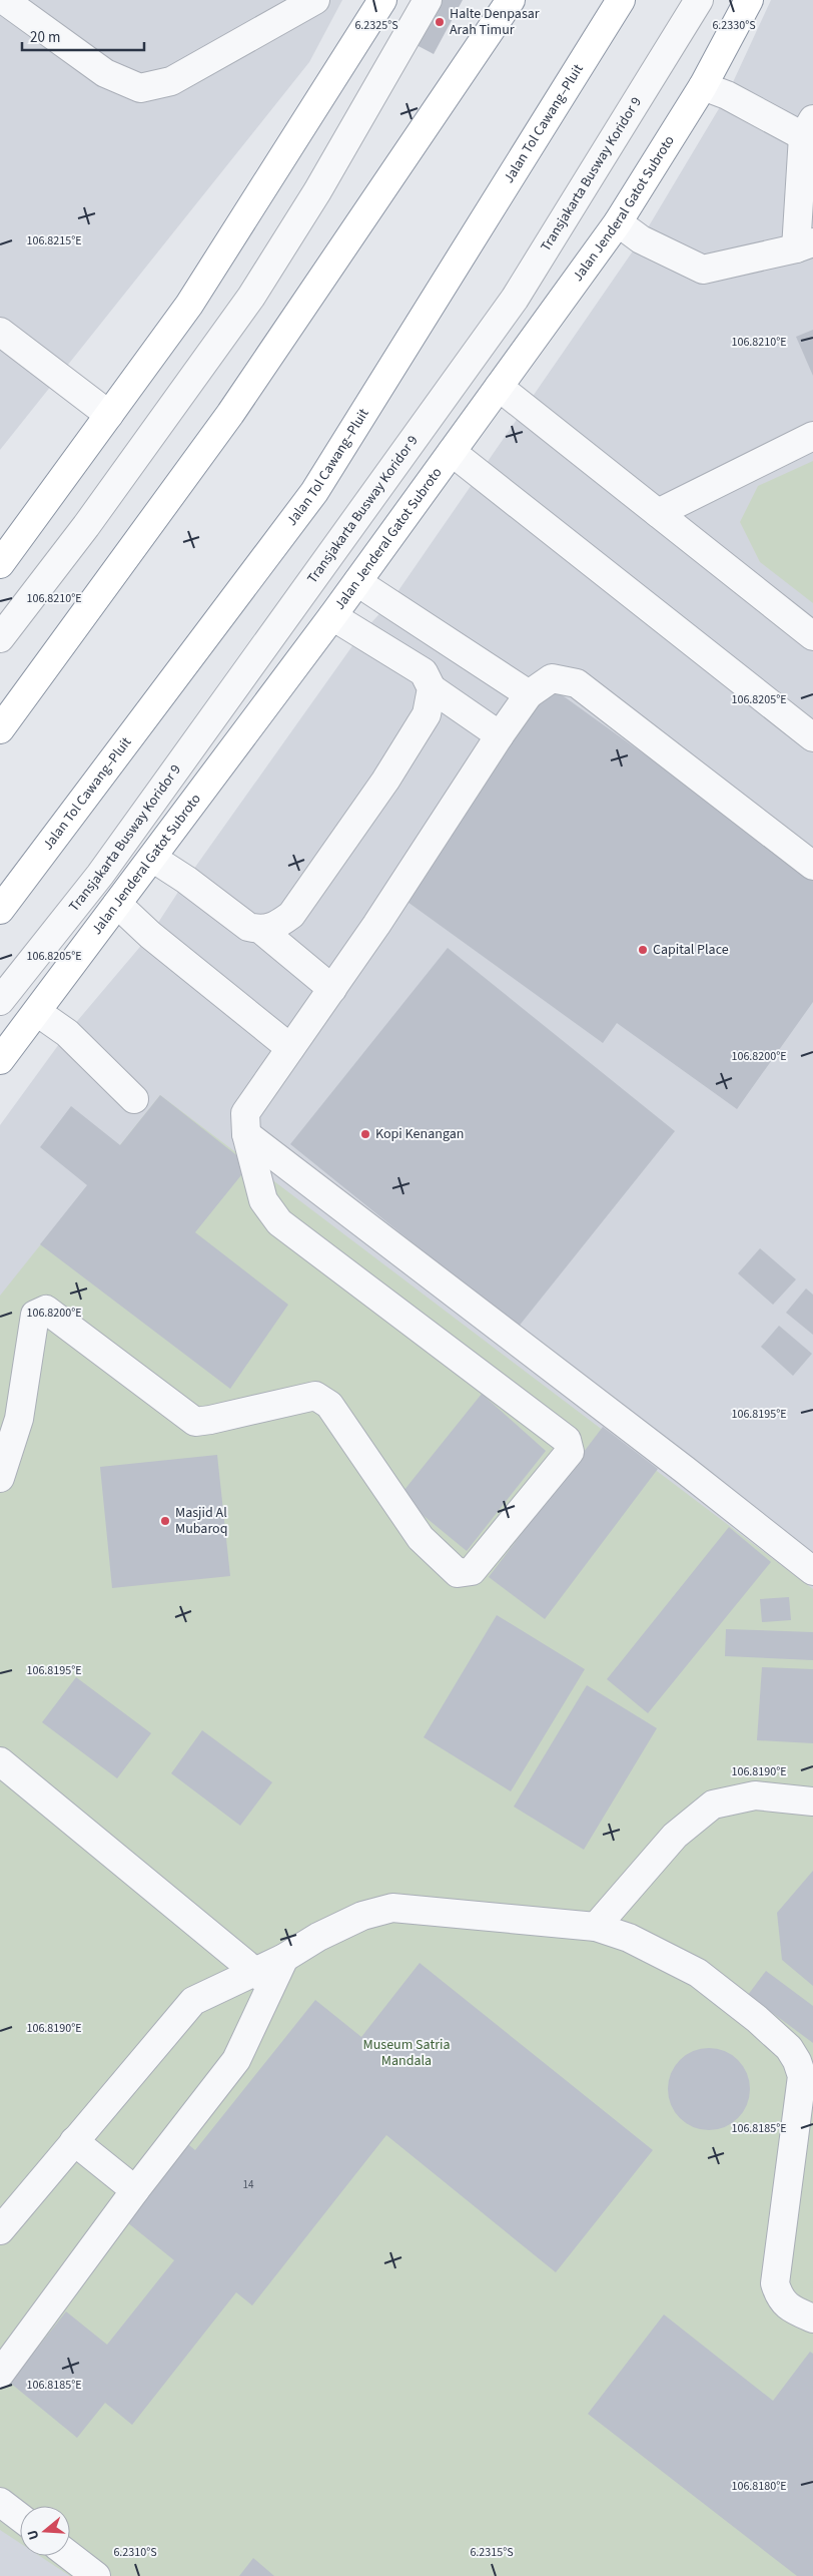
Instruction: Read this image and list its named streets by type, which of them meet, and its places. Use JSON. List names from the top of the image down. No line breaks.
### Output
{"streets":{"highway":["Jalan Tol Cawang–Pluit","Jalan Jenderal Gatot Subroto"],"street":["Transjakarta Busway Koridor 9"]},"parks":["Museum Satria Mandala"],"places":["Halte Denpasar Arah Timur","Capital Place","Kopi Kenangan","Masjid Al Mubaroq"],"house_numbers":["14"],"scale_bar":"20 m","north":"left","coordinates":["6.2325°S","6.2330°S","106.8215°E","106.8210°E","106.8205°E","106.8200°E","106.8195°E","106.8190°E","106.8185°E","106.8180°E","6.2310°S","6.2315°S"]}
